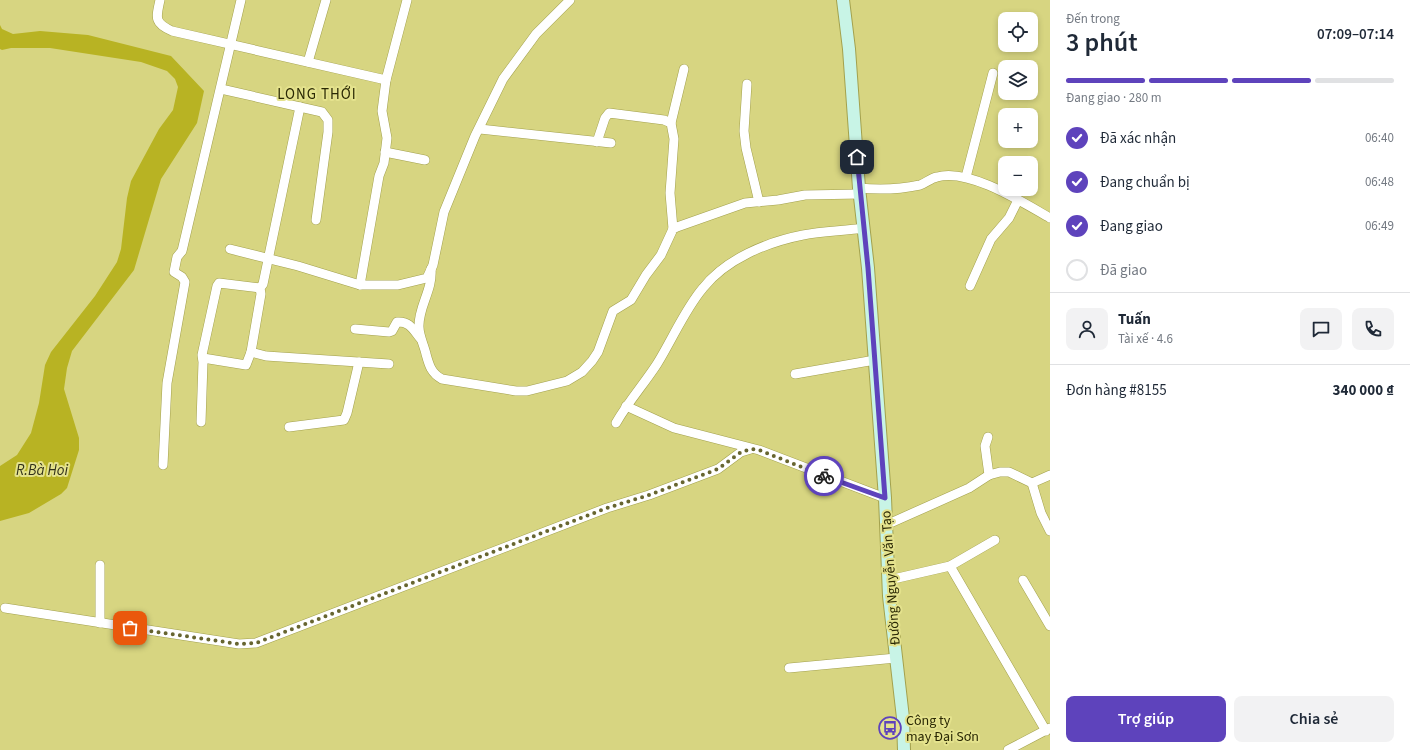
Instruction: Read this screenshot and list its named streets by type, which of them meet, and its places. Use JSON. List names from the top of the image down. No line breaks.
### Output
{"streets":{"main road":["Đường Nguyễn Văn Tạo"]},"districts":["LONG THỚI"],"water":["R.Bà Hoi"],"places":{"bus stop":["Công ty may Đại Sơn"]},"page":{"heading":["3 phút","Đến trong","07:09–07:14"],"panel":["Tuấn","Tài xế · 4.6","Đơn hàng #8155","340 000 ₫"],"map_buttons":["+","−"],"bar":"Đang giao · 280 m","list":[["Đã xác nhận","06:40"],["Đang chuẩn bị","06:48"],["Đang giao","06:49"],"Đã giao"],"buttons":["Trợ giúp","Chia sẻ"]}}
